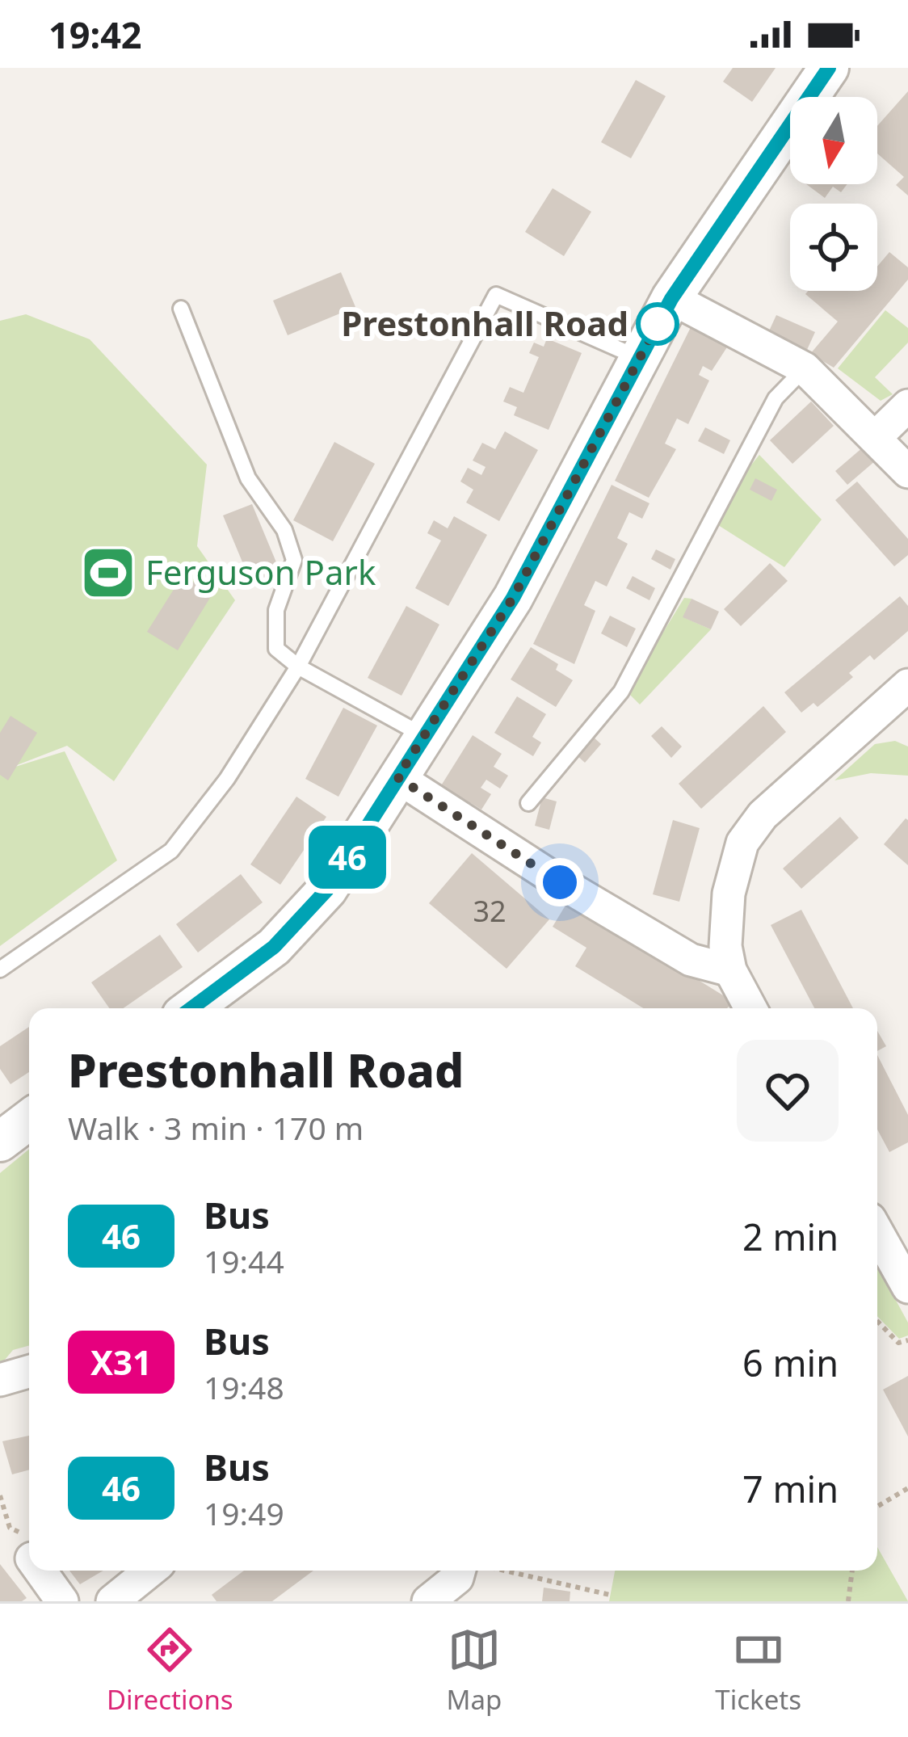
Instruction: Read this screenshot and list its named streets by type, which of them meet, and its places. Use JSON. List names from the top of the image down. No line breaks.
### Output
{"places":{"other":["Prestonhall Road"],"sports":["Ferguson Park"]},"lines":["bus line 46"],"house_numbers":["32"],"north":"bottom","page":{"status":"19:42","on_map":"46","heading":["Prestonhall Road","Walk · 3 min · 170 m"],"list":[{"mark":"46","name":"Bus","note":"19:44","value":"2 min"},{"mark":"X31","name":"Bus","note":"19:48","value":"6 min"},{"mark":"46","name":"Bus","note":"19:49","value":"7 min"}],"tabs":["Directions","Map","Tickets"]}}
